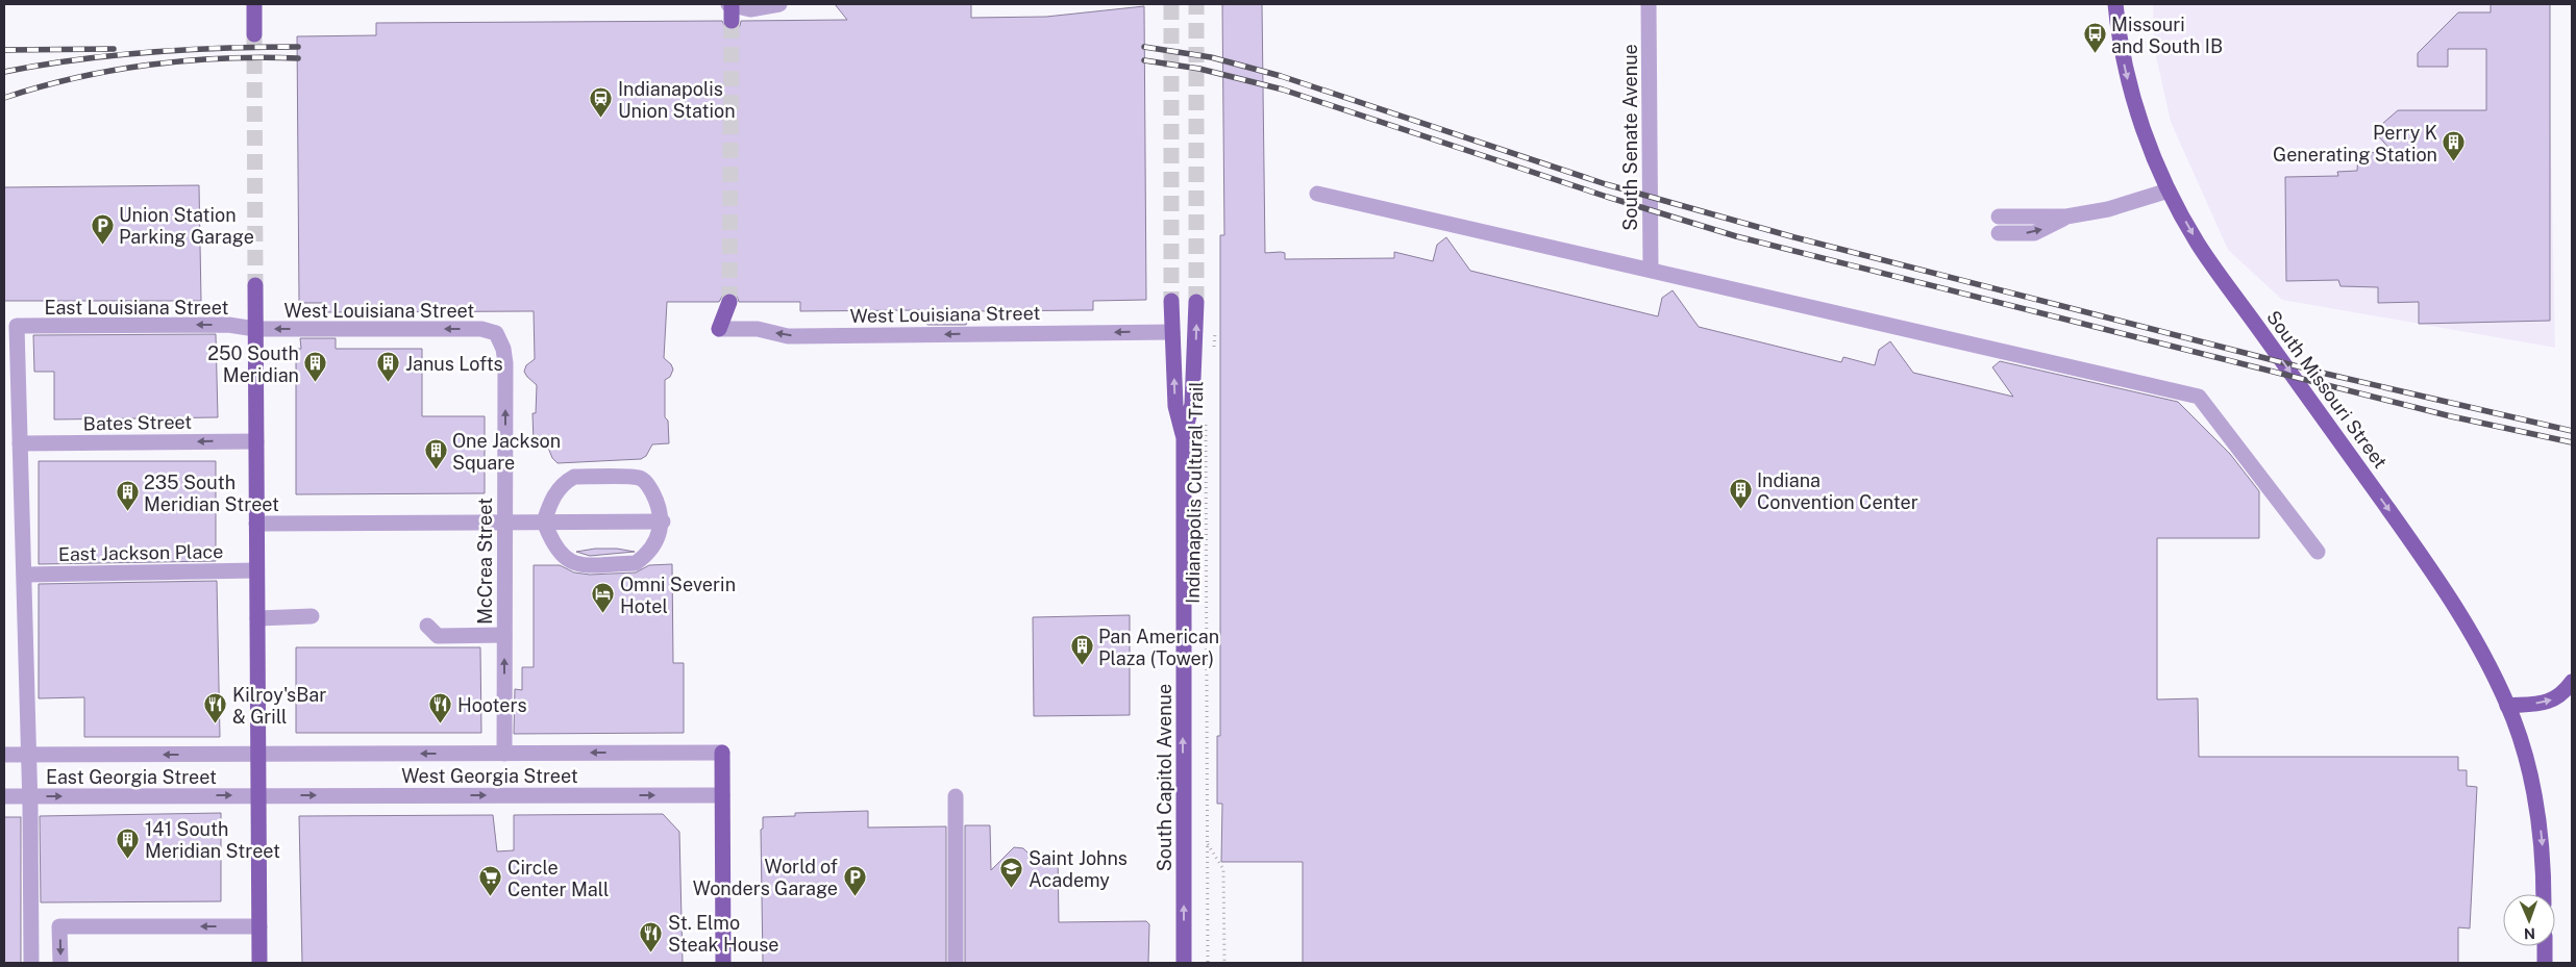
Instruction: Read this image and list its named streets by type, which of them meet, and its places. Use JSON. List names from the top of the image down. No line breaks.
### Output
{"streets":{"main road":["South Missouri Street","South Capitol Avenue"],"street":["South Senate Avenue","East Louisiana Street","West Louisiana Street","Bates Street","East Jackson Place","McCrea Street","West Georgia Street","East Georgia Street"],"path":["Indianapolis Cultural Trail"]},"crossings":[["East Louisiana Street","West Louisiana Street"],["East Louisiana Street","Bates Street"],["West Louisiana Street","McCrea Street"],["West Louisiana Street","South Capitol Avenue"],["McCrea Street","West Georgia Street"],["West Georgia Street","East Georgia Street"]],"one_way":["West Louisiana Street","South Missouri Street","Bates Street","McCrea Street","South Capitol Avenue"],"places":{"bus stop":["Missouri and South IB"],"station":["Indianapolis Union Station"],"building":["Perry K Generating Station","250 South Meridian","Janus Lofts","One Jackson Square","Indiana Convention Center","235 South Meridian Street","Pan American Plaza (Tower)","141 South Meridian Street"],"parking":["Union Station Parking Garage","World of Wonders Garage"],"hotel":["Omni Severin Hotel"],"restaurant":["Kilroy'sBar & Grill","Hooters","St. Elmo Steak House"],"school or university":["Saint Johns Academy"],"supermarket":["Circle Center Mall"]},"north":"bottom"}
